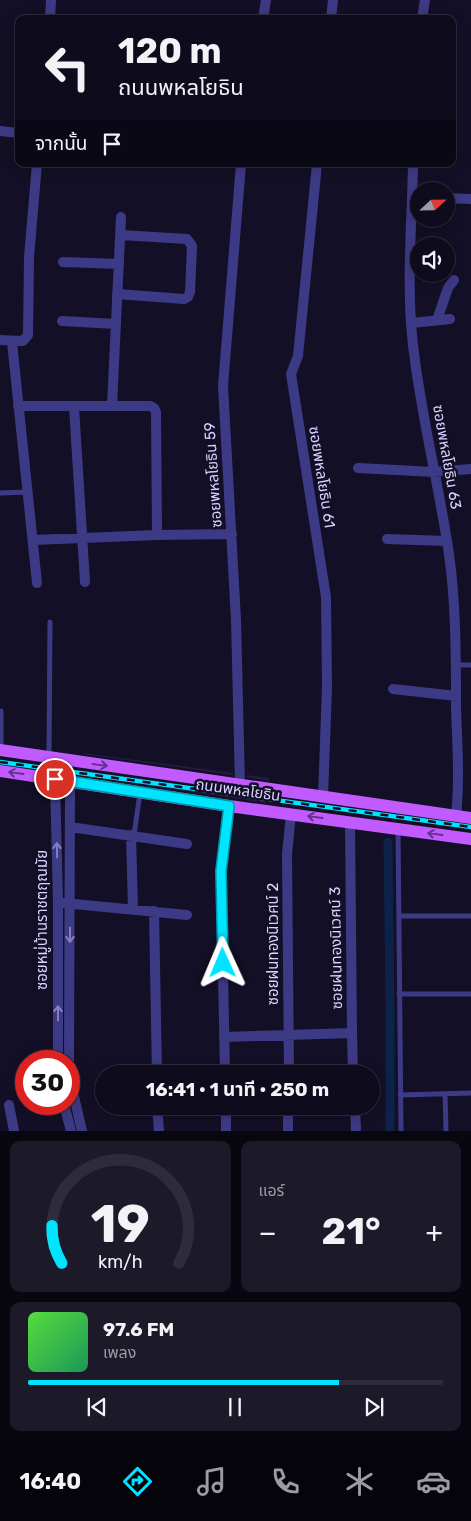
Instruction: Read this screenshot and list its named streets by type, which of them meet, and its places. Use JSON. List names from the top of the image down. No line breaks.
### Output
{"streets":{"main road":["ถนนพหลโยธิน"],"street":["ซอยพหลโยธิน 63","ซอยพหลโยธิน 59","ซอยพหลโยธิน 61","ซอยหมู่บ้านราชตฤณมัย","ซอยฝนทองนิเวศน์ 2","ซอยฝนทองนิเวศน์ 3"]},"crossings":[["ซอยพหลโยธิน 63","ถนนพหลโยธิน"],["ซอยพหลโยธิน 59","ถนนพหลโยธิน"],["ซอยพหลโยธิน 61","ถนนพหลโยธิน"],["ถนนพหลโยธิน","ซอยหมู่บ้านราชตฤณมัย"],["ถนนพหลโยธิน","ซอยฝนทองนิเวศน์ 2"],["ถนนพหลโยธิน","ซอยฝนทองนิเวศน์ 3"]],"north":"right","page":{"turn":["120 m","ถนนพหลโยธิน"],"then":"จากนั้น","limit":"30","trip":"16:41 · 1 นาที · 250 m","tile":"แอร์","heat":["−","21°","+"],"song":["97.6 FM","เพลง"],"tabs":"16:40","gauge":["19","km/h"]}}
